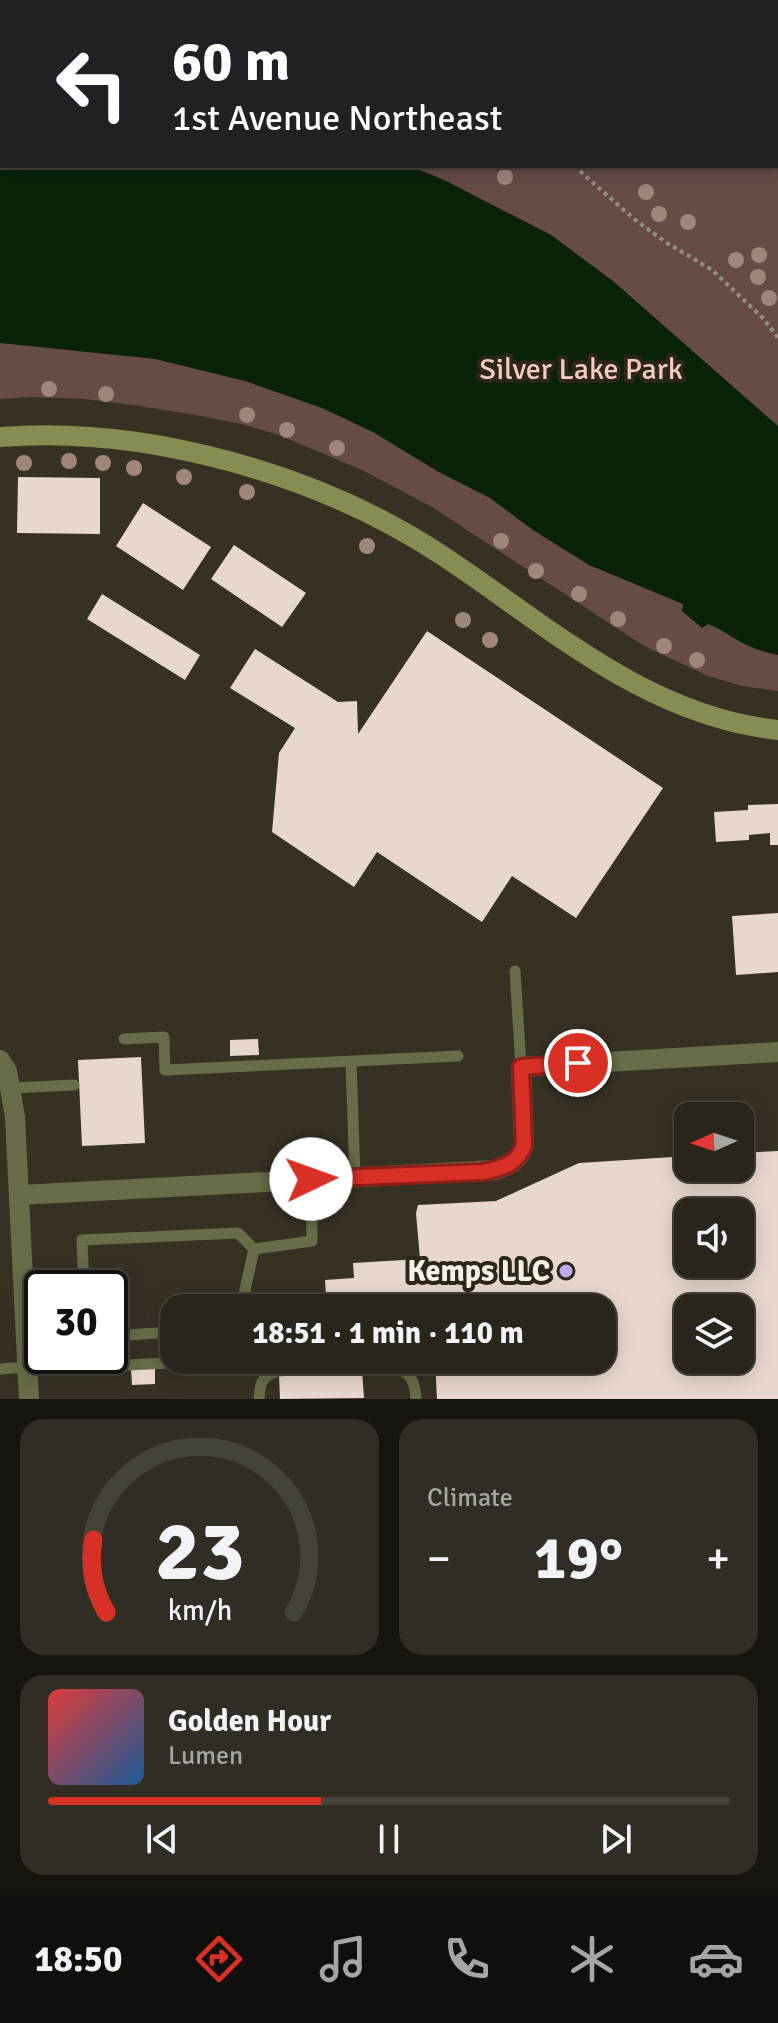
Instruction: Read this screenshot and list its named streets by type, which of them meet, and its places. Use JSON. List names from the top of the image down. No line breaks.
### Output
{"parks":["Silver Lake Park"],"places":["Kemps LLC"],"north":"left","page":{"turn":["60 m","1st Avenue Northeast"],"limit":"30","trip":"18:51 · 1 min · 110 m","tile":"Climate","heat":["−","19°","+"],"song":["Golden Hour","Lumen"],"tabs":"18:50","gauge":["23","km/h"]}}
